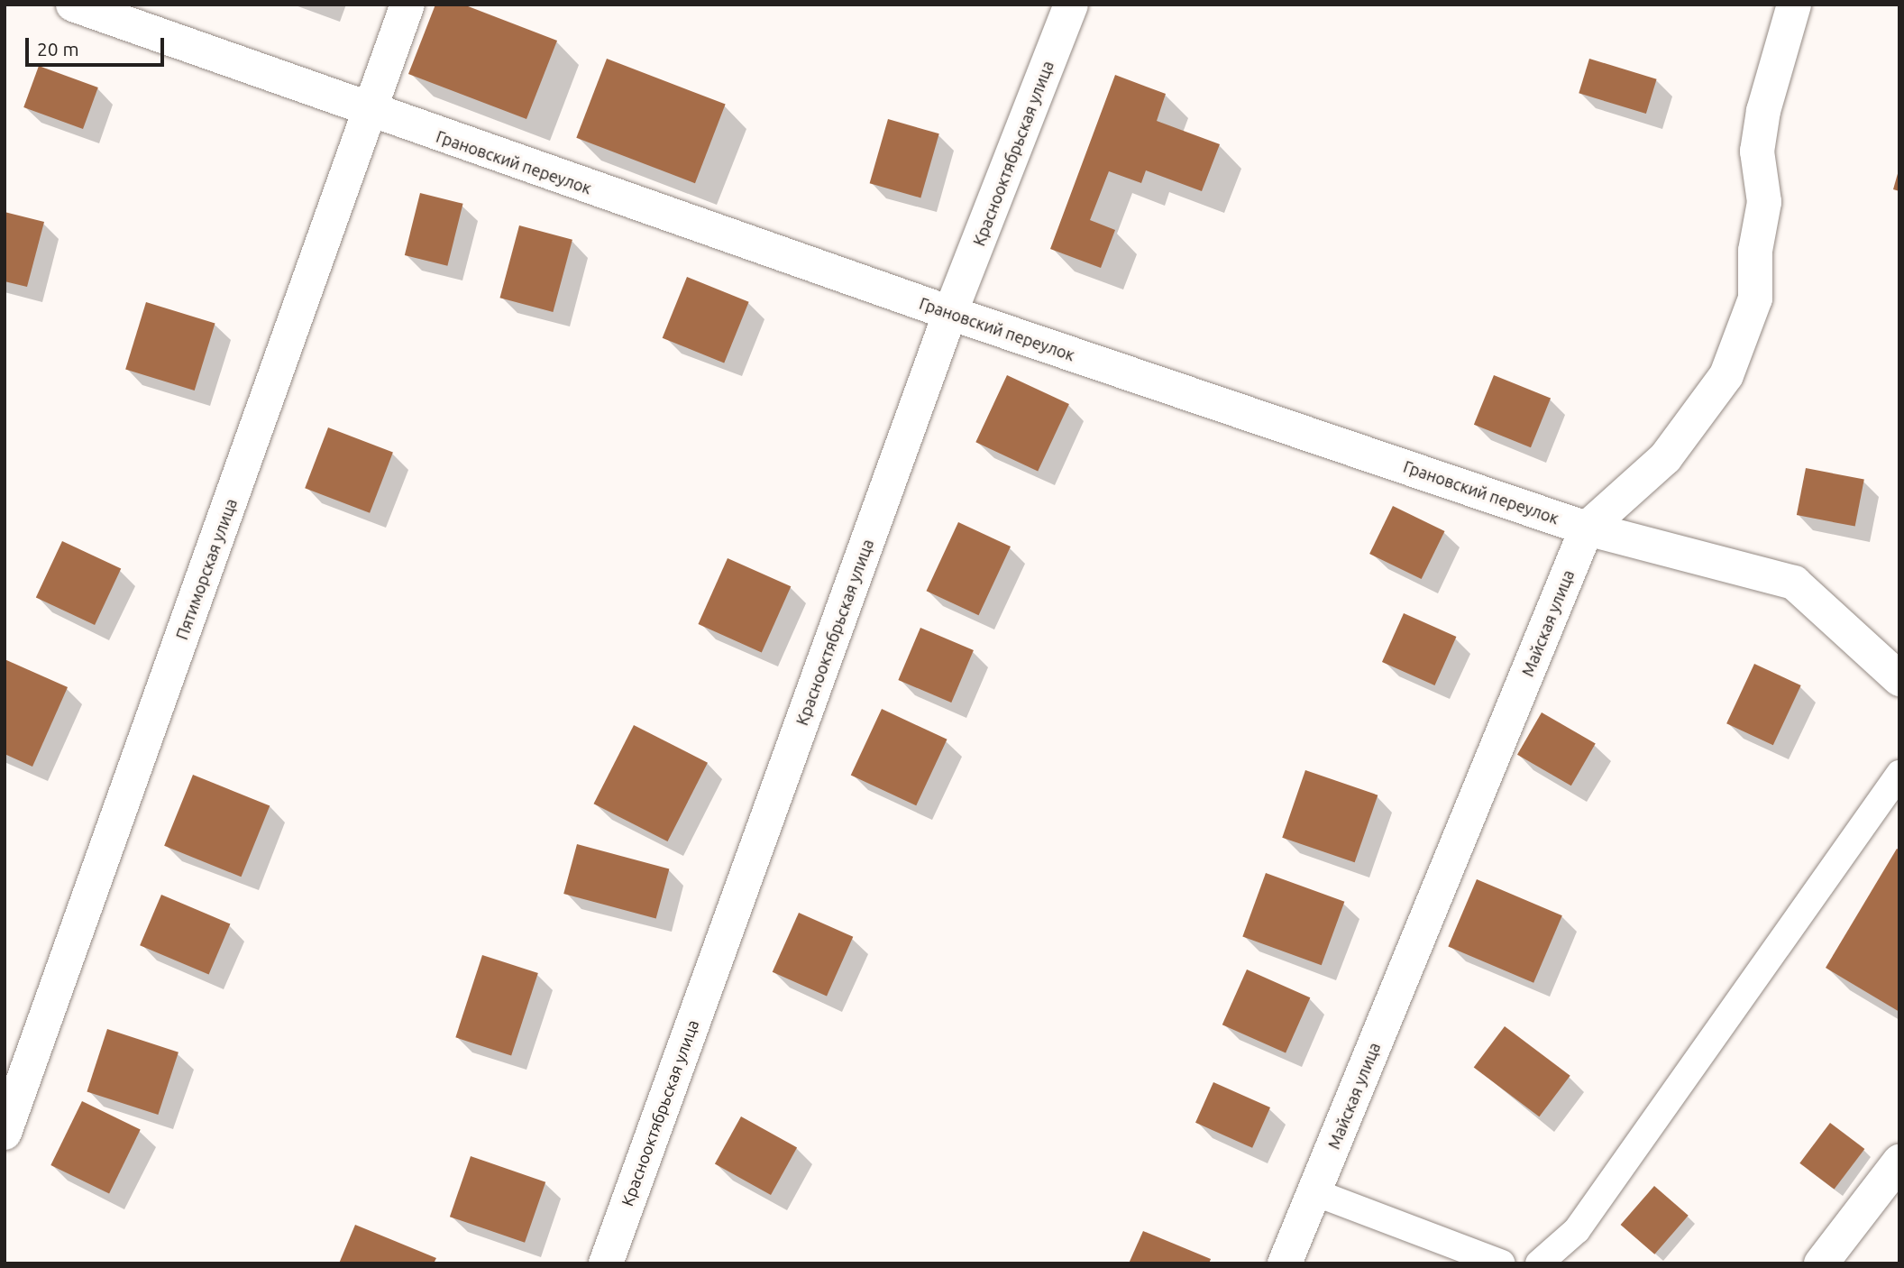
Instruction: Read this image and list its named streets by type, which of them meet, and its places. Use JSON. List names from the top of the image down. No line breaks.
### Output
{"streets":{"street":["Краснооктябрьская улица","Грановский переулок","Пятиморская улица","Майская улица"]},"crossings":[["Краснооктябрьская улица","Грановский переулок"],["Грановский переулок","Пятиморская улица"],["Грановский переулок","Майская улица"]],"scale_bar":"20 m"}
